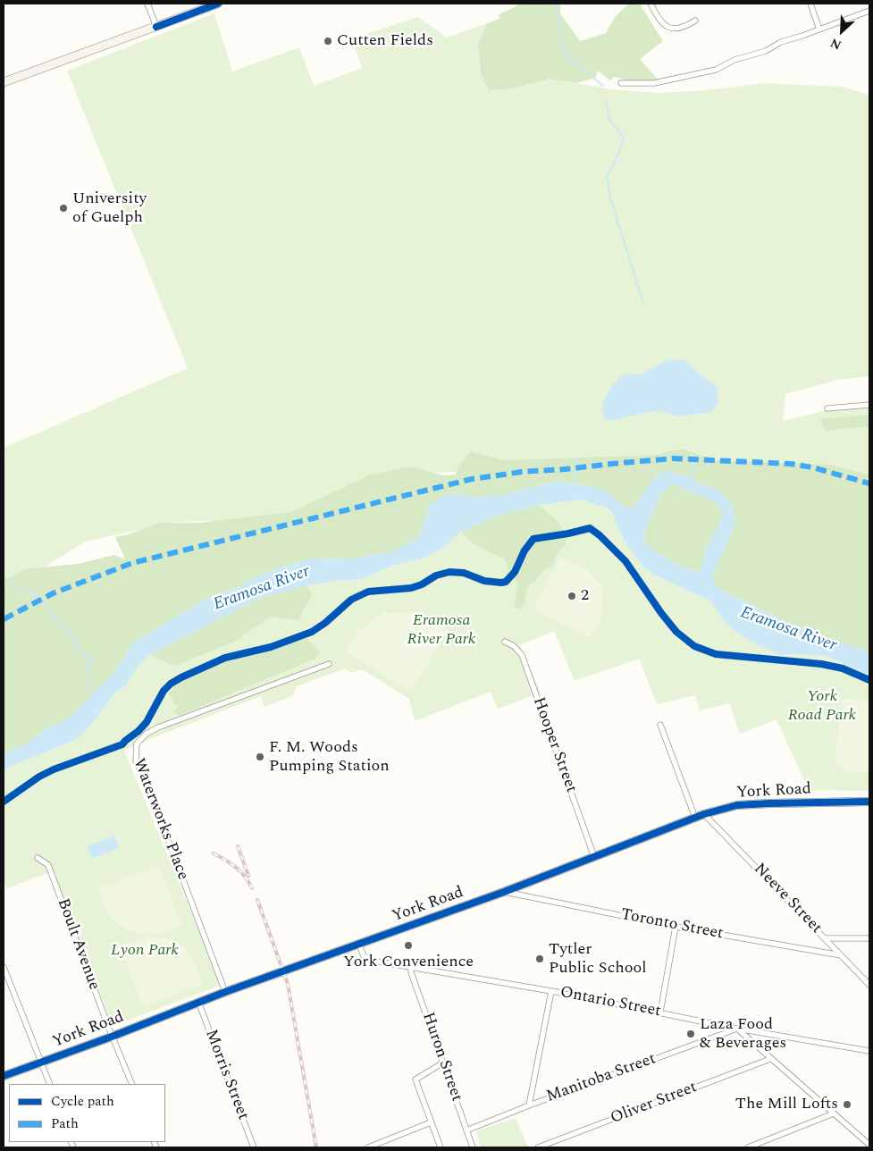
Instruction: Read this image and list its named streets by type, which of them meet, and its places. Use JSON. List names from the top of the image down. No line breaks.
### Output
{"streets":{"main road":["York Road"],"street":["Hooper Street","Waterworks Place","Neeve Street","Toronto Street","Boult Avenue","Ontario Street","Huron Street","Morris Street","Manitoba Street","Oliver Street"]},"crossings":[["Hooper Street","York Road"],["York Road","Waterworks Place"],["York Road","Neeve Street"],["York Road","Toronto Street"],["York Road","Boult Avenue"],["York Road","Ontario Street"],["York Road","Morris Street"],["Neeve Street","Toronto Street"],["Ontario Street","Huron Street"],["Ontario Street","Manitoba Street"],["Huron Street","Manitoba Street"]],"water":["Eramosa River"],"parks":["Eramosa River Park","York Road Park","Lyon Park"],"places":["Cutten Fields","University of Guelph","2","F. M. Woods Pumping Station","York Convenience","Tytler Public School","Laza Food & Beverages","The Mill Lofts"],"legend":["Cycle path","Path"],"north":"bottom left"}
